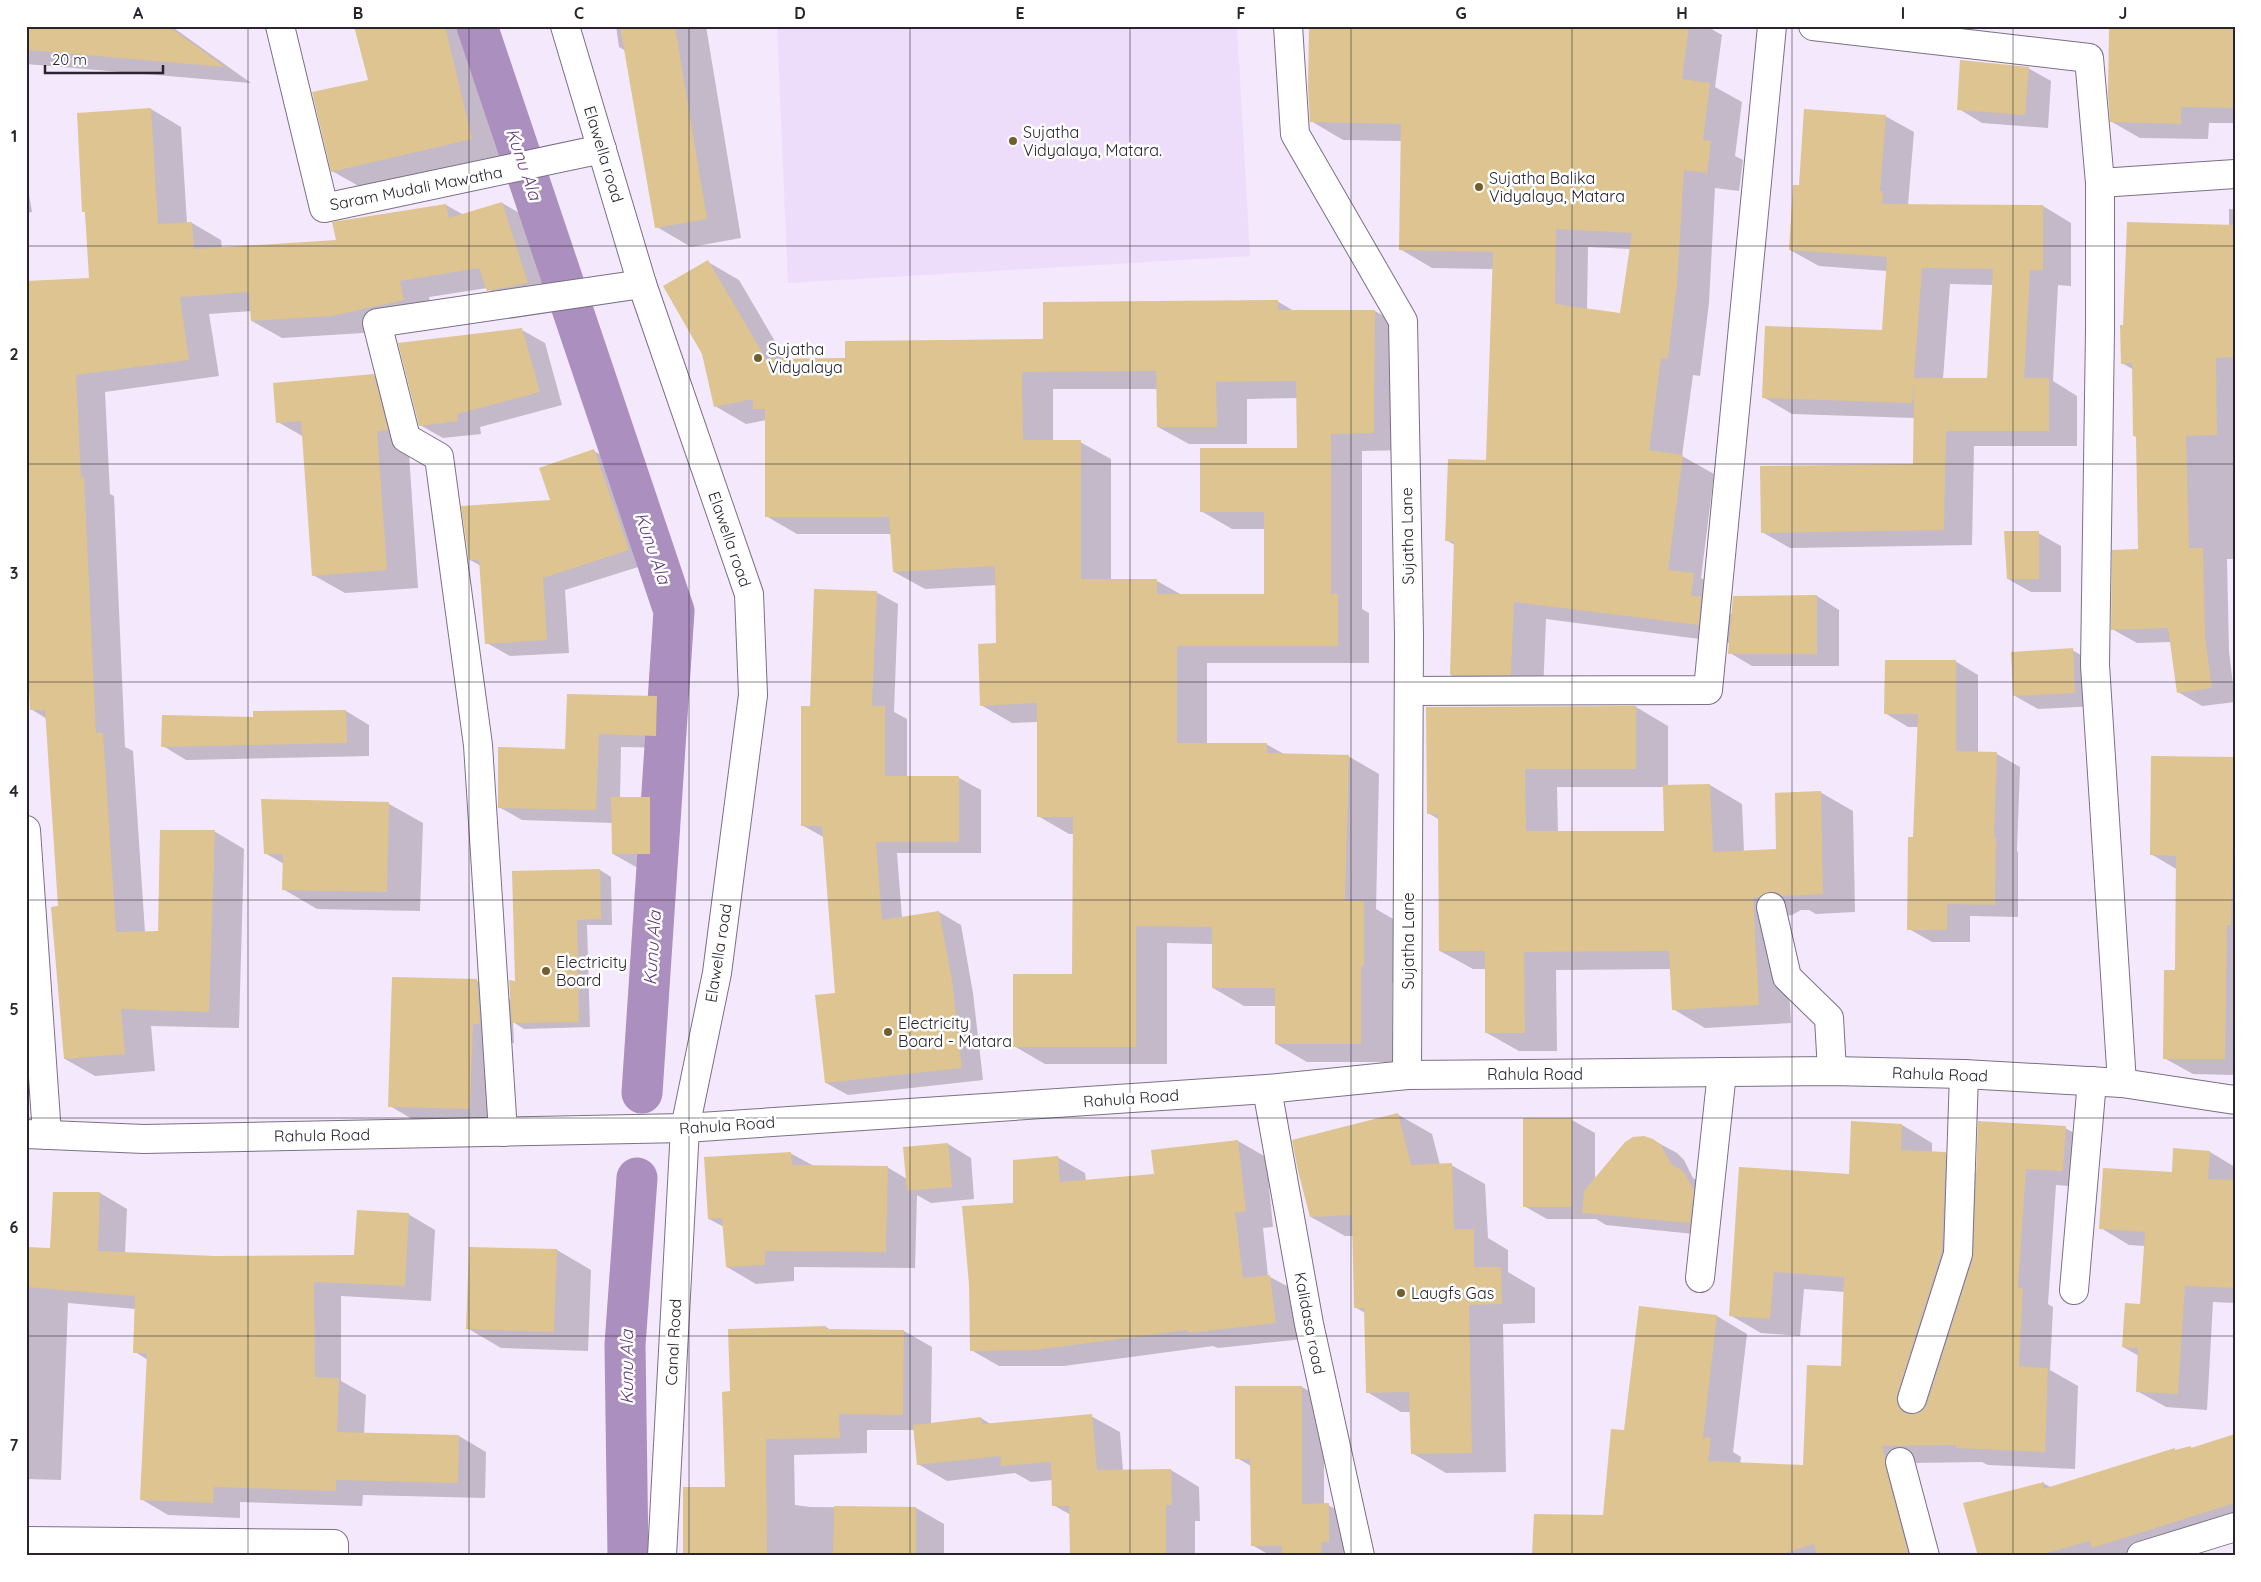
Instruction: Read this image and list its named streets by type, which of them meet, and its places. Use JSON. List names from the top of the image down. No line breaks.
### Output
{"streets":{"street":["Elawella road","Saram Mudali Mawatha","Sujatha Lane","Rahula Road","Kalidasa road","Canal Road"]},"crossings":[["Elawella road","Saram Mudali Mawatha"],["Elawella road","Rahula Road"],["Elawella road","Canal Road"],["Sujatha Lane","Rahula Road"],["Rahula Road","Kalidasa road"],["Rahula Road","Canal Road"]],"water":["Kunu Ala"],"places":["Sujatha Vidyalaya, Matara.","Sujatha Balika Vidyalaya, Matara","Sujatha Vidyalaya","Electricity Board","Electricity Board - Matara","Laugfs Gas"],"scale_bar":"20 m","grid":{"columns":["A","B","C","D","E","F","G","H","I","J"],"rows":["1","2","3","4","5","6","7"]}}
